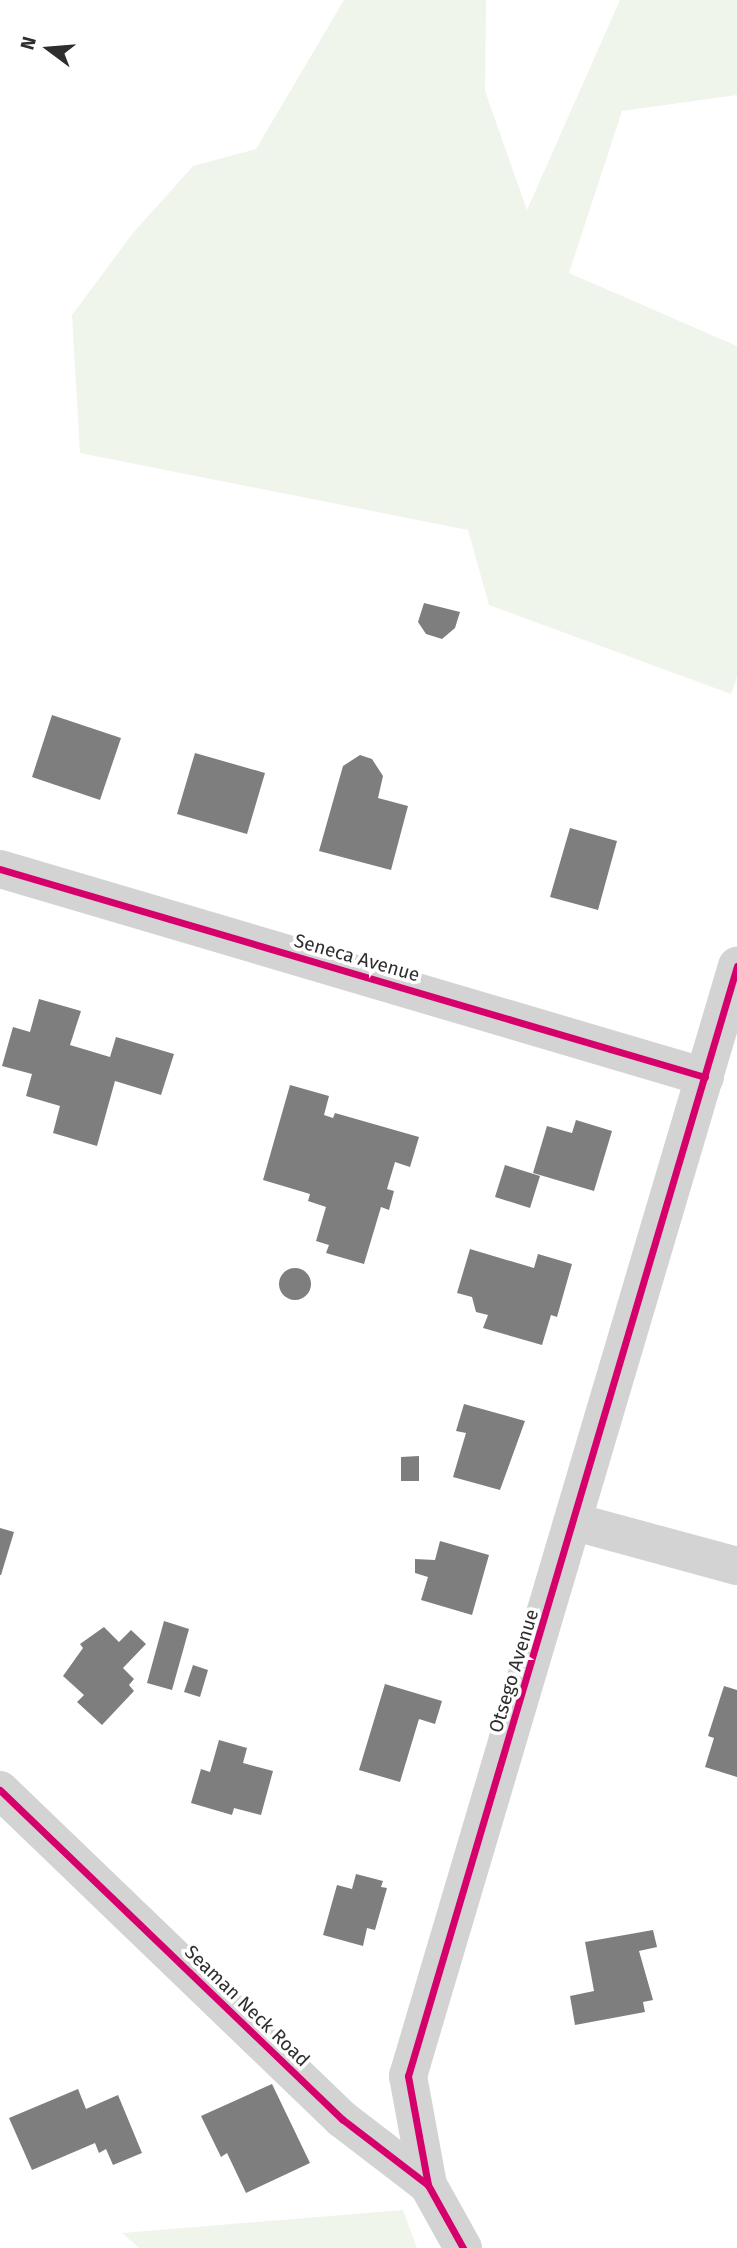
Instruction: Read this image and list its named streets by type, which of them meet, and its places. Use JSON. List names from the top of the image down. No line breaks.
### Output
{"streets":{"street":["Seneca Avenue","Otsego Avenue","Seaman Neck Road"]},"crossings":[["Seneca Avenue","Otsego Avenue"],["Otsego Avenue","Seaman Neck Road"]],"north":"left"}
